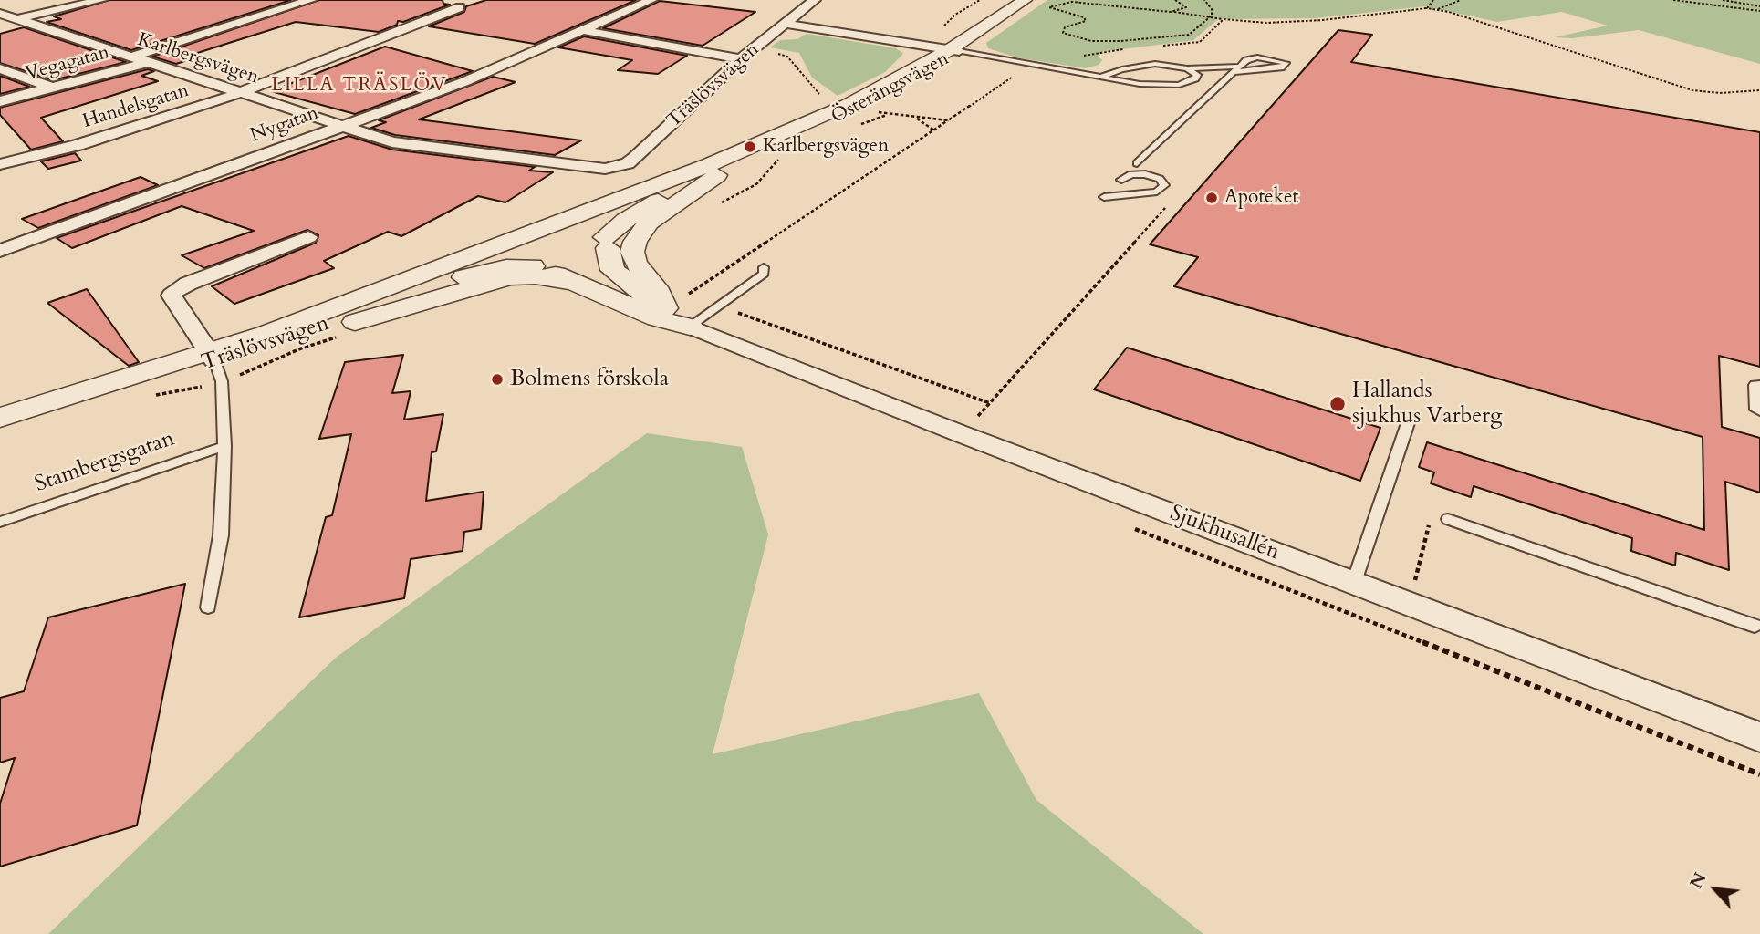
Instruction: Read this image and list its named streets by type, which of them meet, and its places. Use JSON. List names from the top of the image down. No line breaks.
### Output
{"streets":{"street":["Karlbergsvägen","Vegagatan","Träslövsvägen","Österängsvägen","Handelsgatan","Nygatan","Sjukhusallén"],"lane":["Stambergsgatan"]},"crossings":[["Karlbergsvägen","Vegagatan"],["Karlbergsvägen","Träslövsvägen"],["Karlbergsvägen","Handelsgatan"],["Karlbergsvägen","Nygatan"],["Träslövsvägen","Österängsvägen"]],"districts":["LILLA TRÄSLÖV"],"places":["Karlbergsvägen","Apoteket","Bolmens förskola","Hallands sjukhus Varberg"],"north":"top left"}
